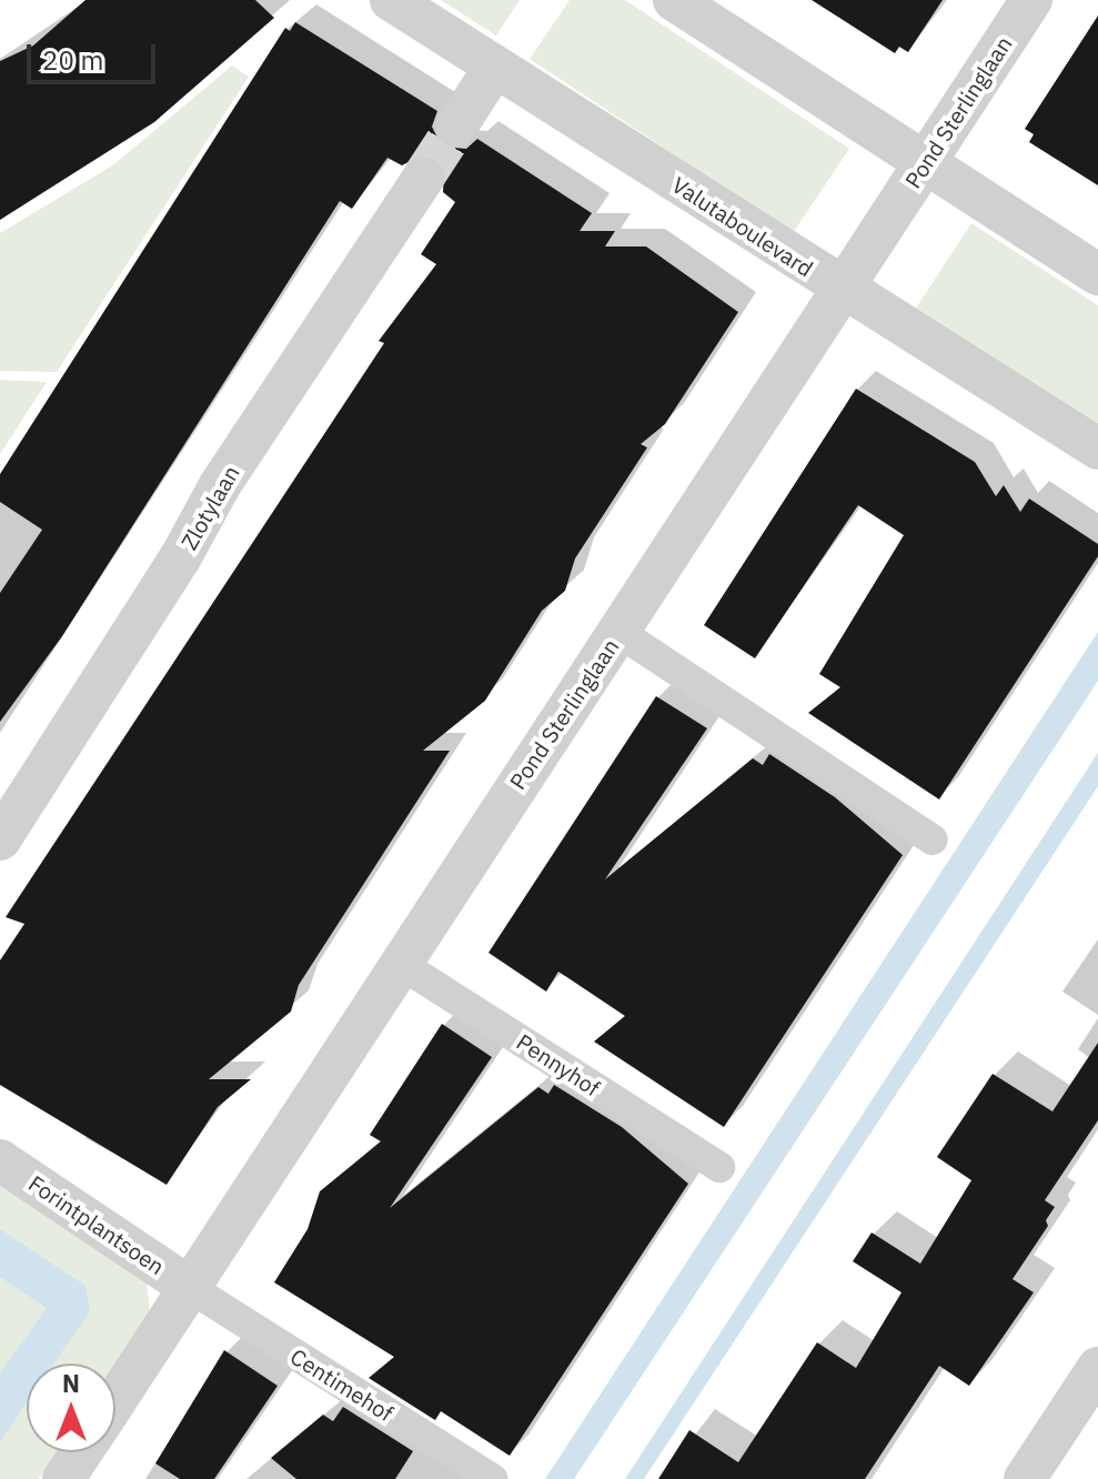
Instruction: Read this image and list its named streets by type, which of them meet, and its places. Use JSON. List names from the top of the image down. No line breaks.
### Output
{"streets":{"street":["Pond Sterlinglaan","Valutaboulevard","Zlotylaan","Pennyhof","Forintplantsoen","Centimehof"]},"crossings":[["Pond Sterlinglaan","Valutaboulevard"],["Pond Sterlinglaan","Pennyhof"],["Pond Sterlinglaan","Forintplantsoen"],["Pond Sterlinglaan","Centimehof"],["Forintplantsoen","Centimehof"]],"scale_bar":"20 m","north":"top"}
